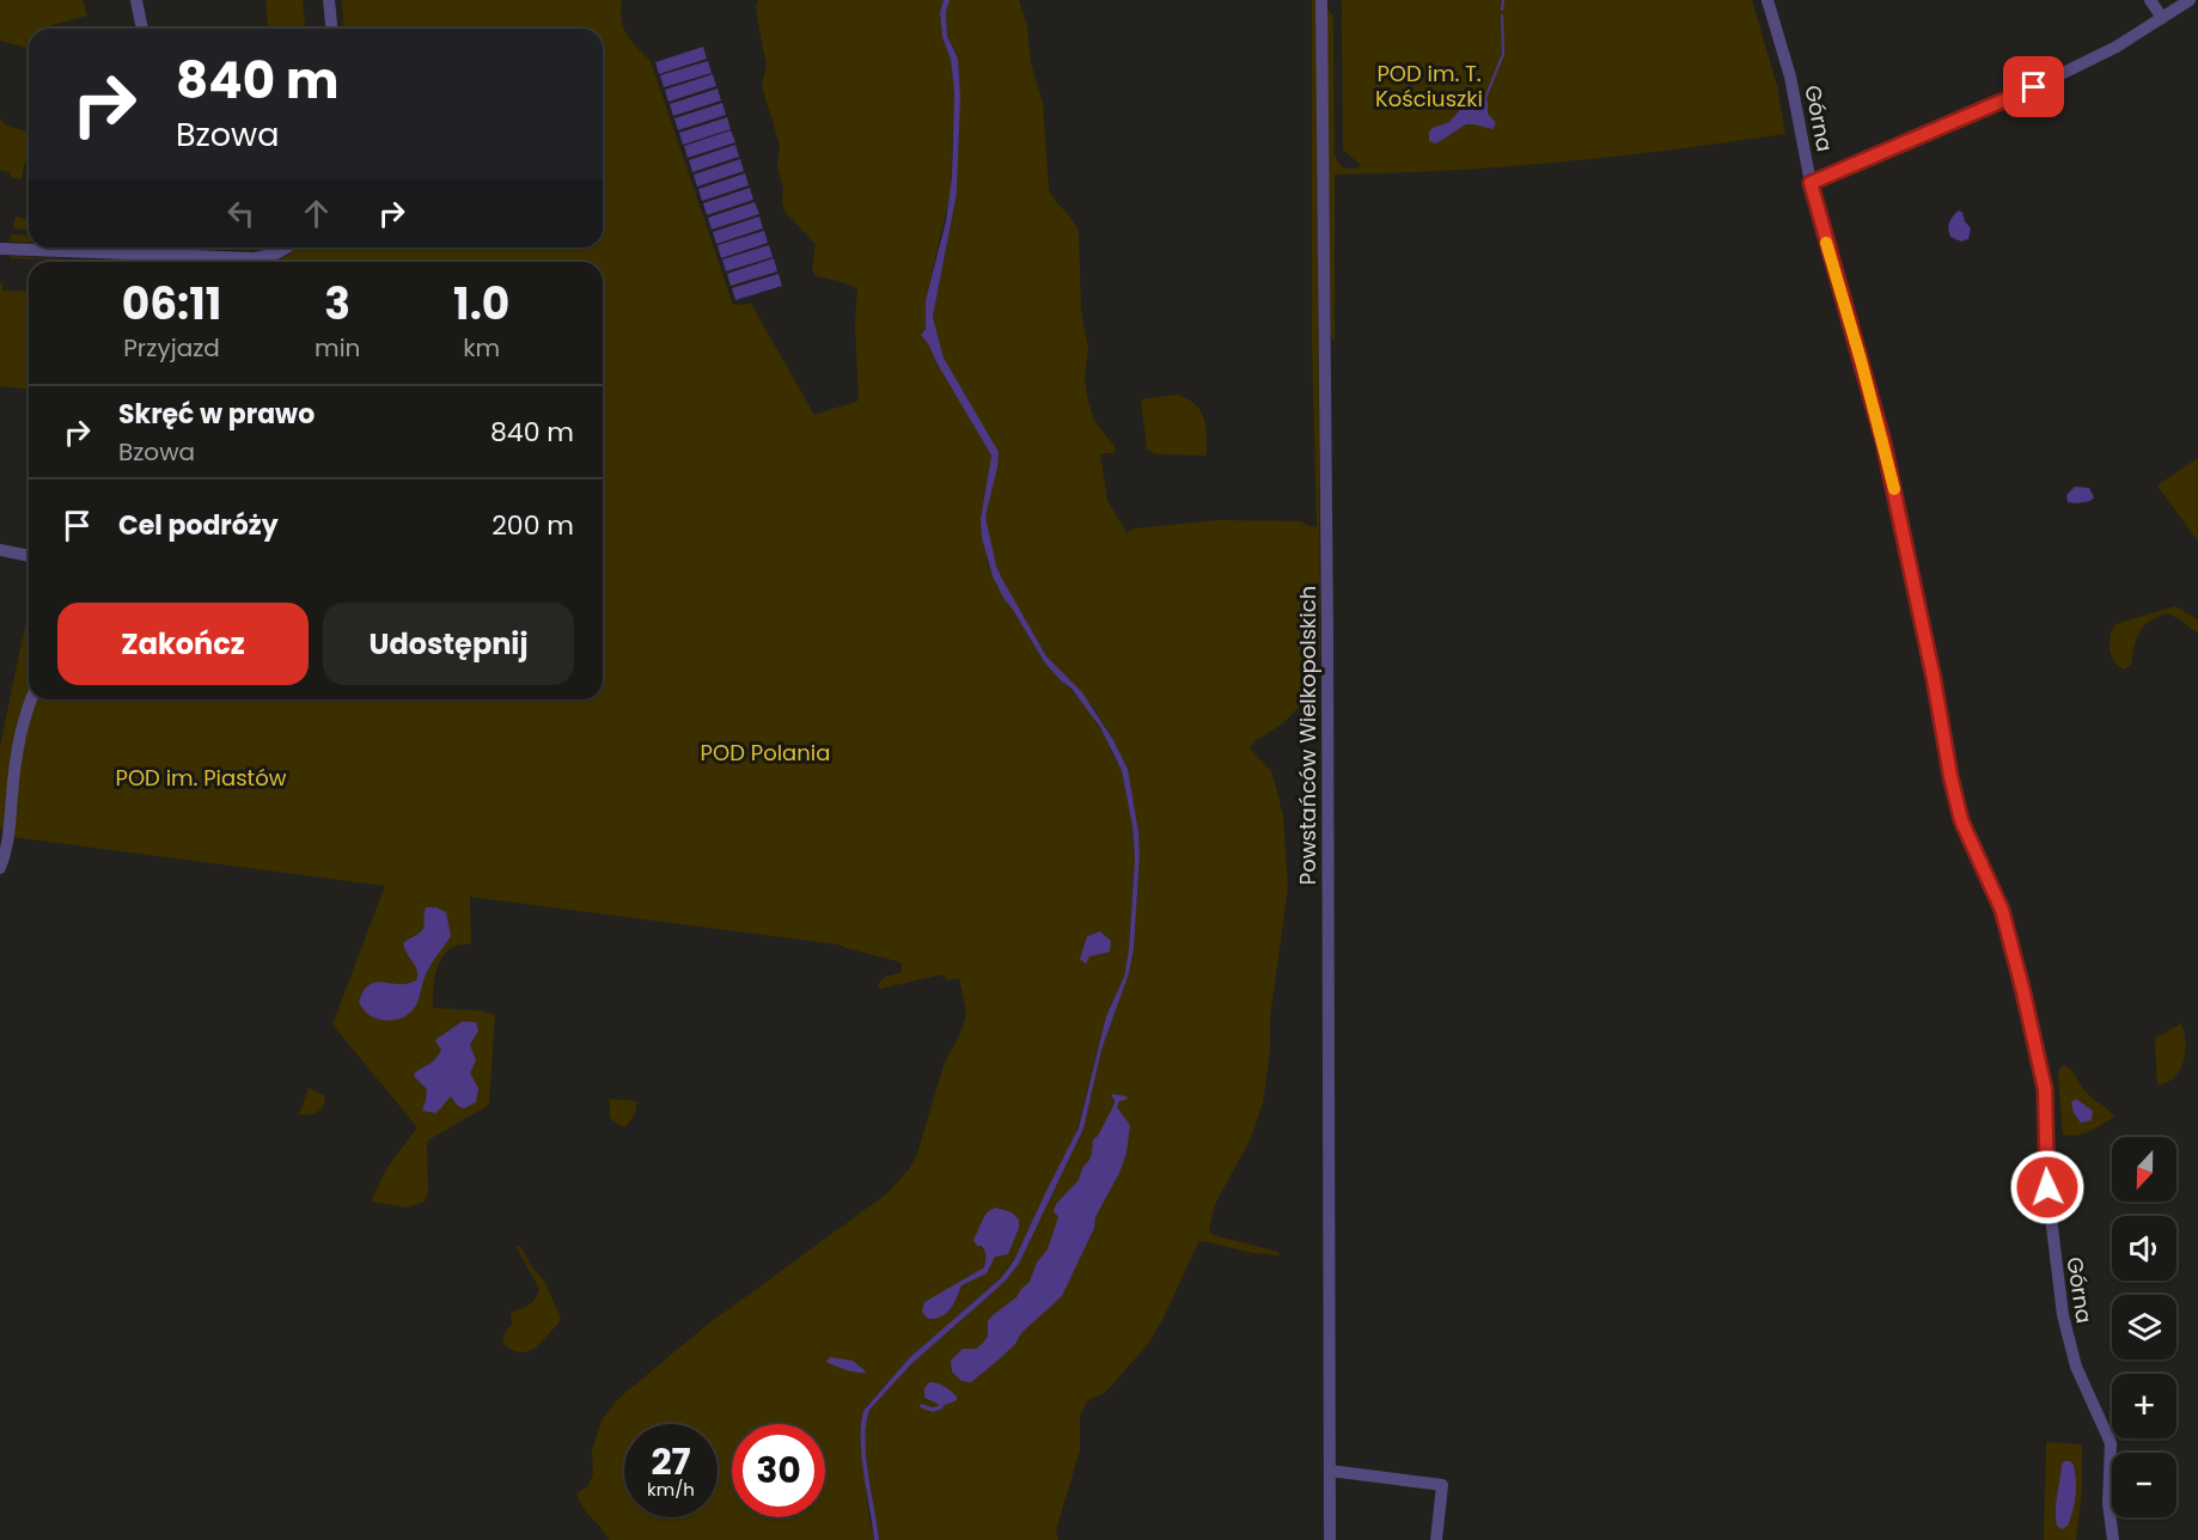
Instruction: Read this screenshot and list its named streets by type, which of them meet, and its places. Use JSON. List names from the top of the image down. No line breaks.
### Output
{"streets":{"street":["Górna","Powstańców Wielkopolskich"]},"parks":["POD im. T. Kościuszki","POD Polania","POD im. Piastów"],"north":"bottom","page":{"turn":["840 m","Bzowa"],"eta":["06:11","Przyjazd","3","min","1.0","km"],"list":[{"name":"Skręć w prawo","note":"Bzowa","value":"840 m"},{"name":"Cel podróży","value":"200 m"}],"buttons":["Zakończ","Udostępnij"],"map_buttons":["+","−"],"speed":"27 km/h","limit":"30"}}
